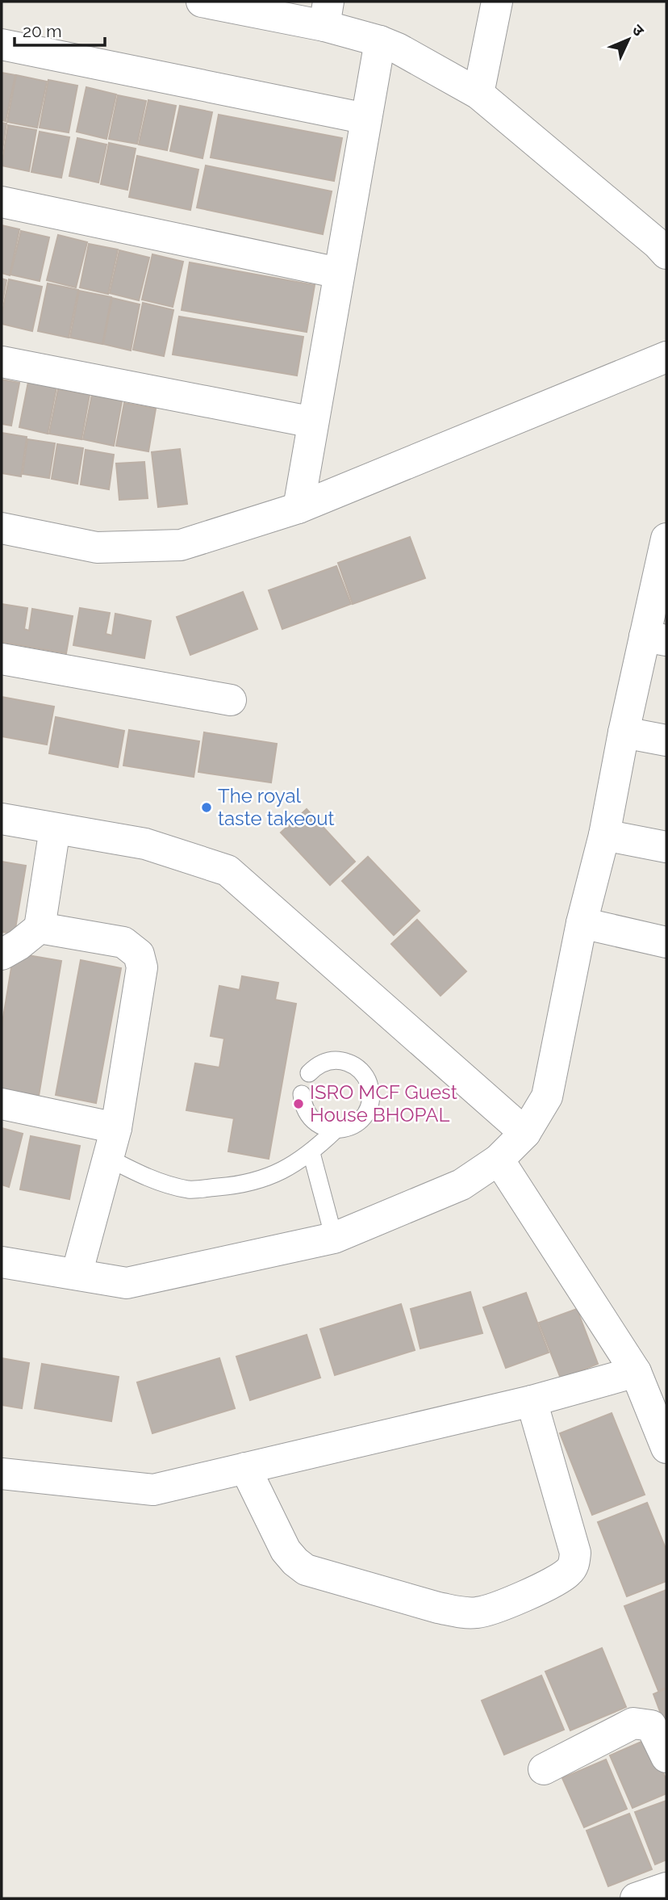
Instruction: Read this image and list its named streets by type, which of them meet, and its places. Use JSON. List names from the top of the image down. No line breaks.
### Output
{"places":["The royal taste takeout","ISRO MCF Guest House BHOPAL"],"scale_bar":"20 m","north":"top right"}
